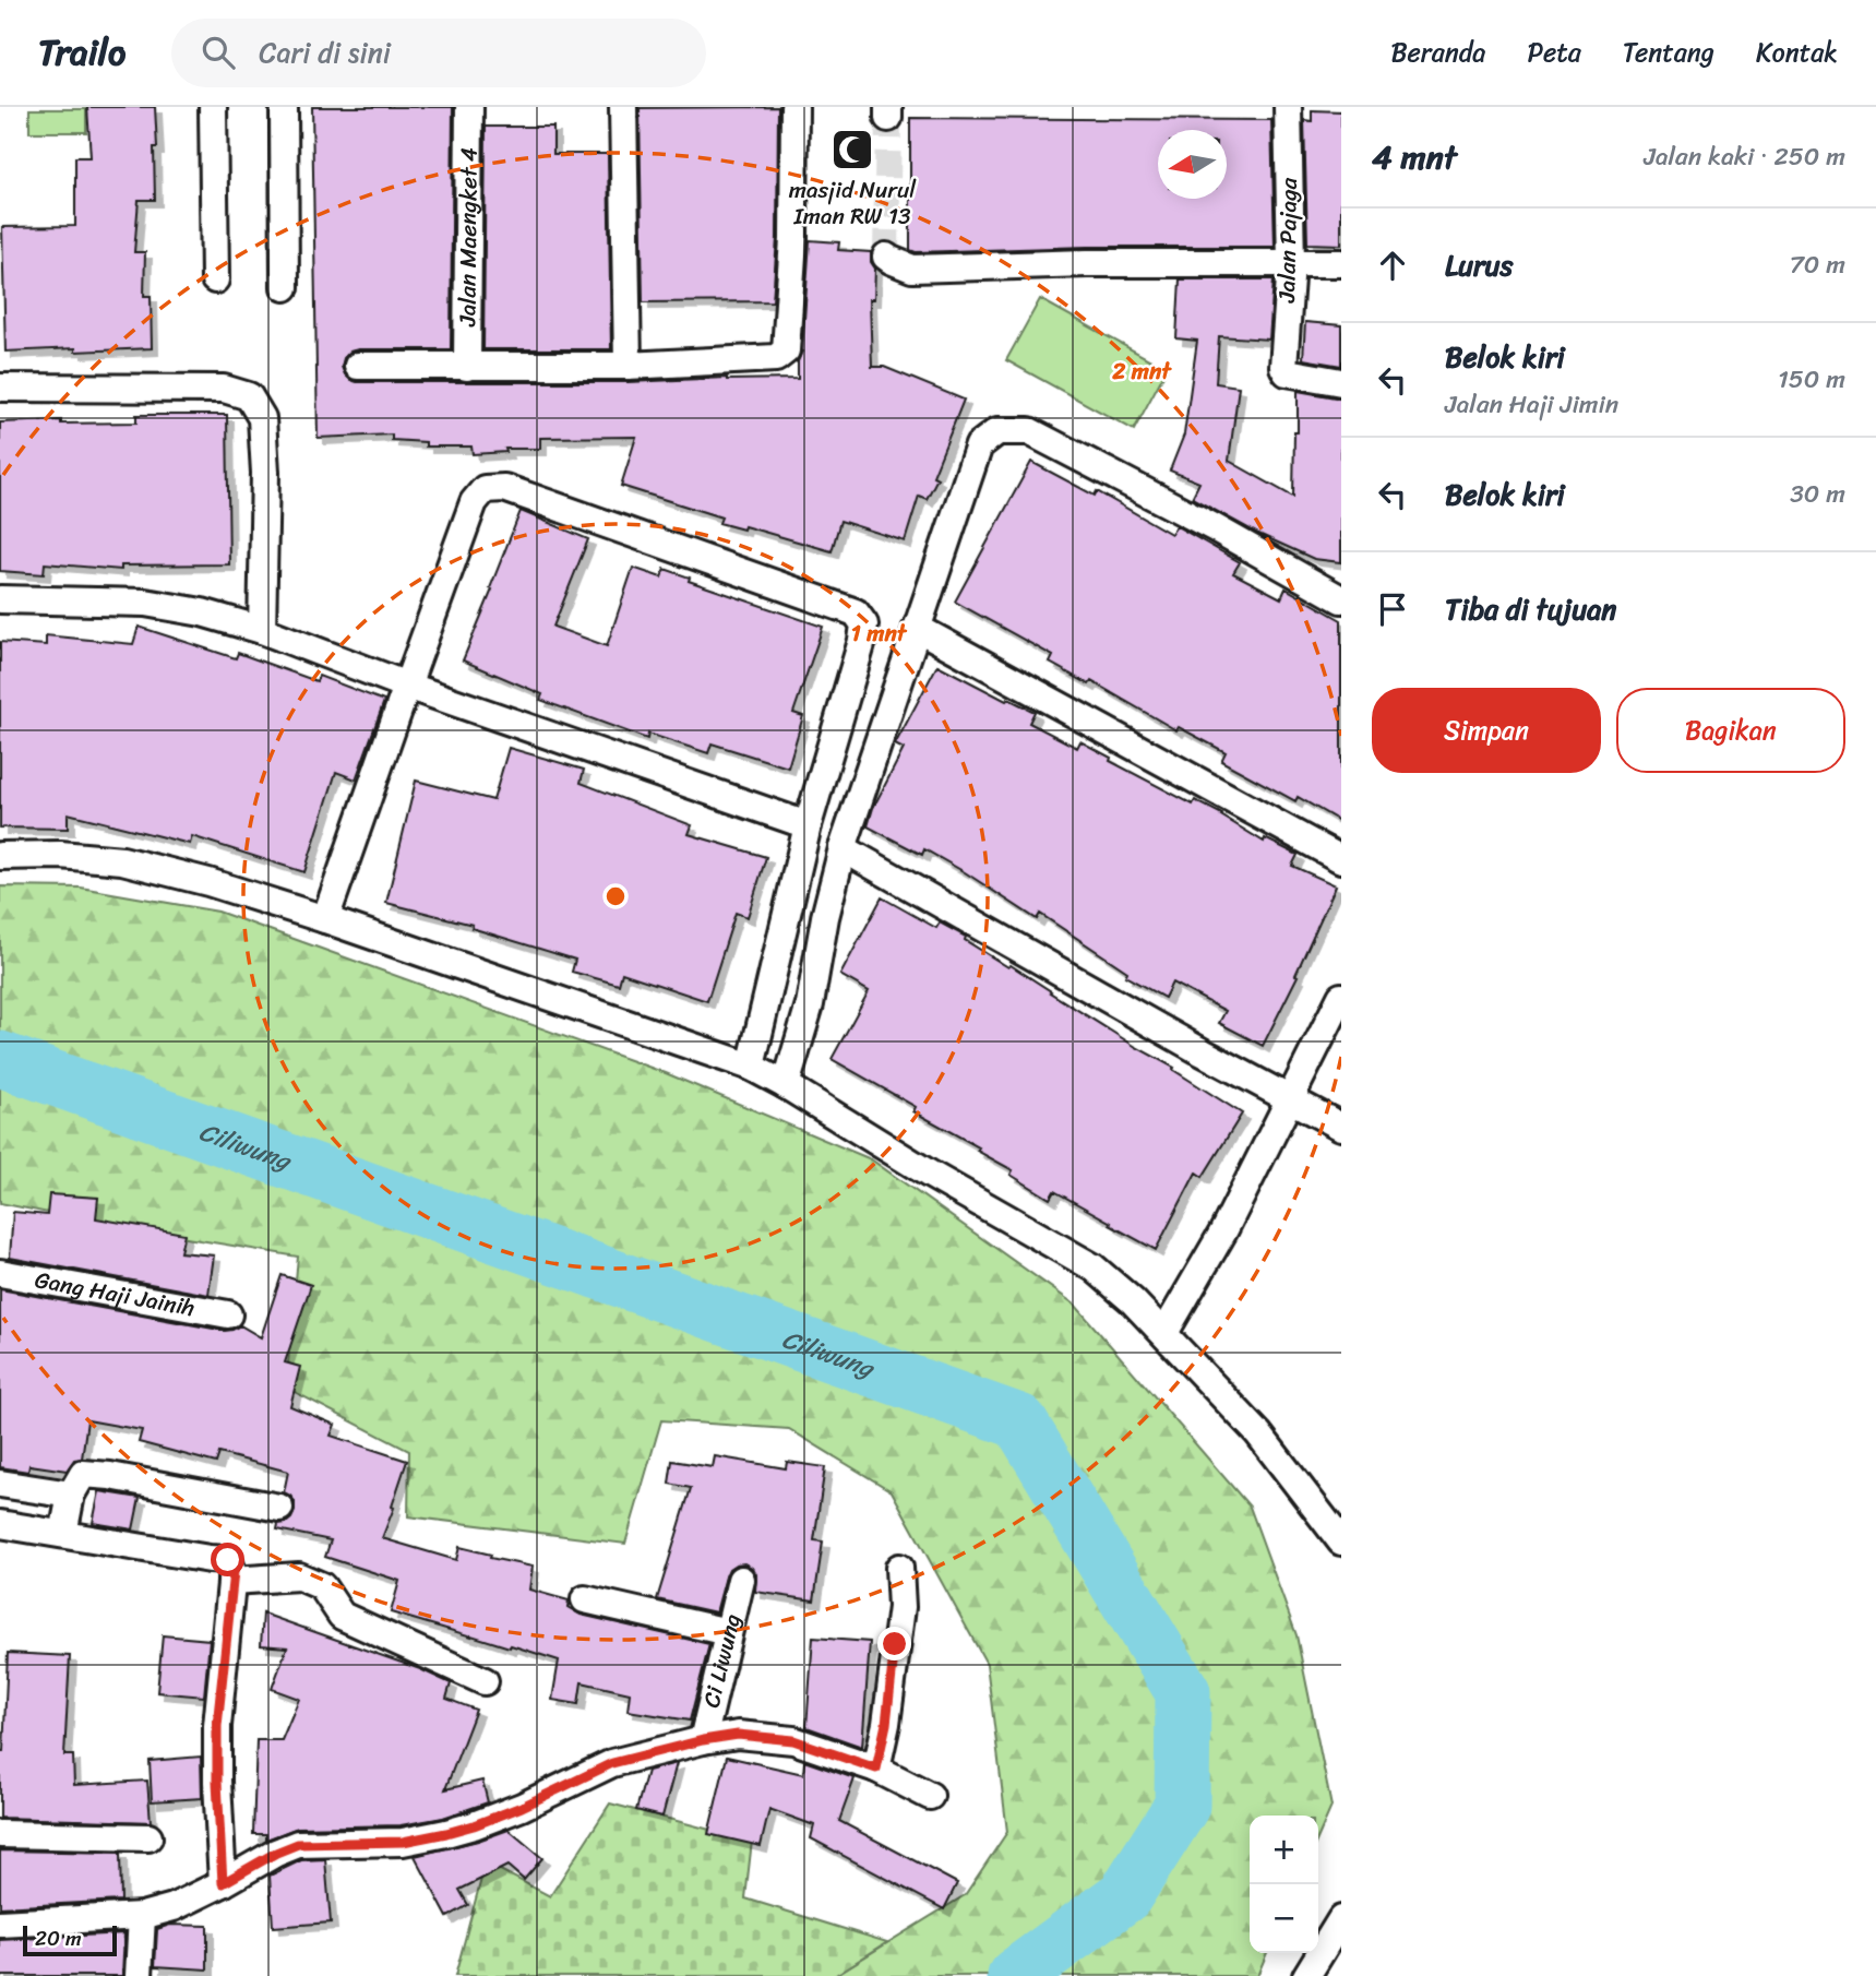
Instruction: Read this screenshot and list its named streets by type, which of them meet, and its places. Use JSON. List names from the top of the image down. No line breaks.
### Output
{"streets":{"street":["Jalan Maengket 4","Jalan Pajaga","Gang Haji Jainih","Ci Liwung"]},"water":["Ciliwung"],"places":{"mosque":["masjid Nurul Iman RW 13"]},"scale_bar":"20 m","north":"left","page":{"header":"Trailo","search":"Cari di sini","nav":["Beranda","Peta","Tentang","Kontak"],"heading":["4 mnt","Jalan kaki · 250 m"],"list":[["Lurus","70 m"],["Belok kiri","Jalan Haji Jimin","150 m"],["Belok kiri","30 m"],"Tiba di tujuan"],"buttons":["Simpan","Bagikan"],"map_buttons":["+","−"],"scale":"20 m"},"rings":["2 mnt","1 mnt"]}
